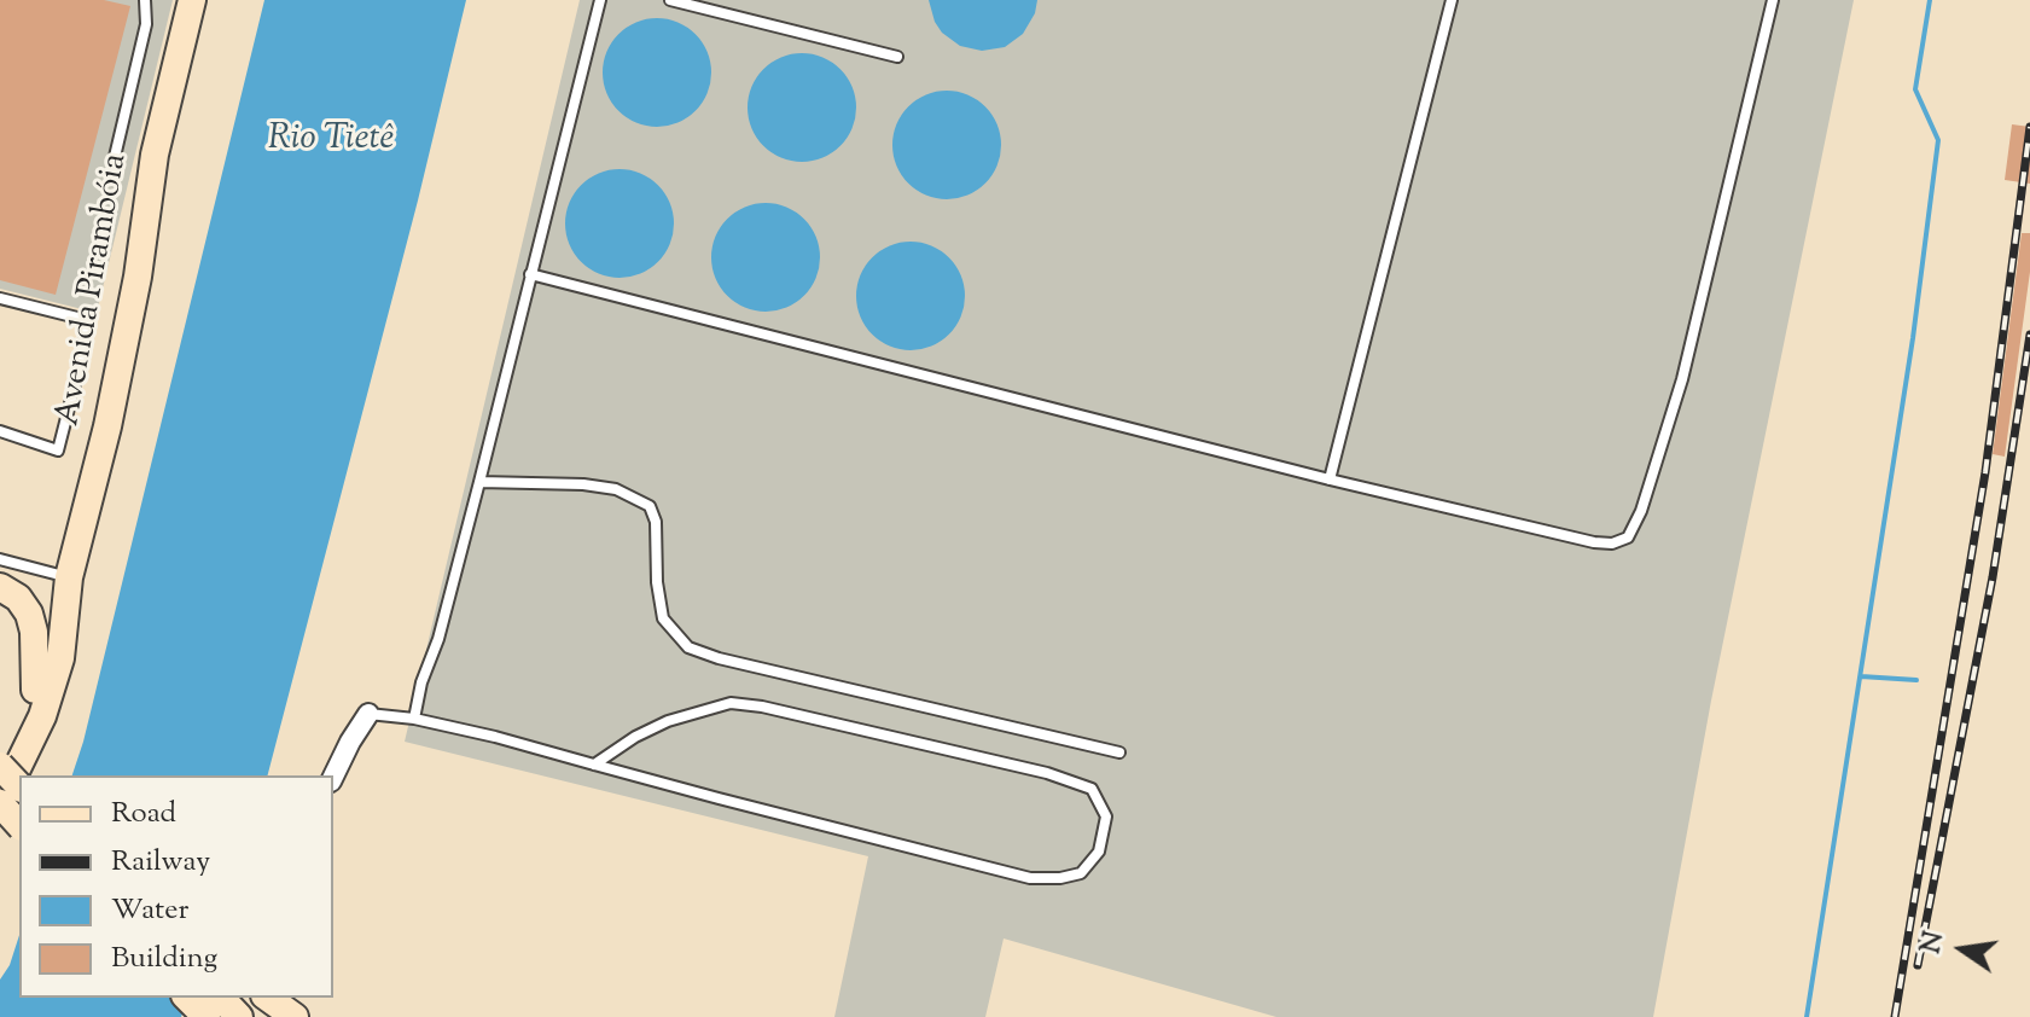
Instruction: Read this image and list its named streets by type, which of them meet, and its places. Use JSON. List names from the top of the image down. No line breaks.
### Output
{"streets":{"main road":["Avenida Pirambóia"]},"water":["Rio Tietê"],"legend":["Road","Railway","Water","Building"],"north":"left"}
